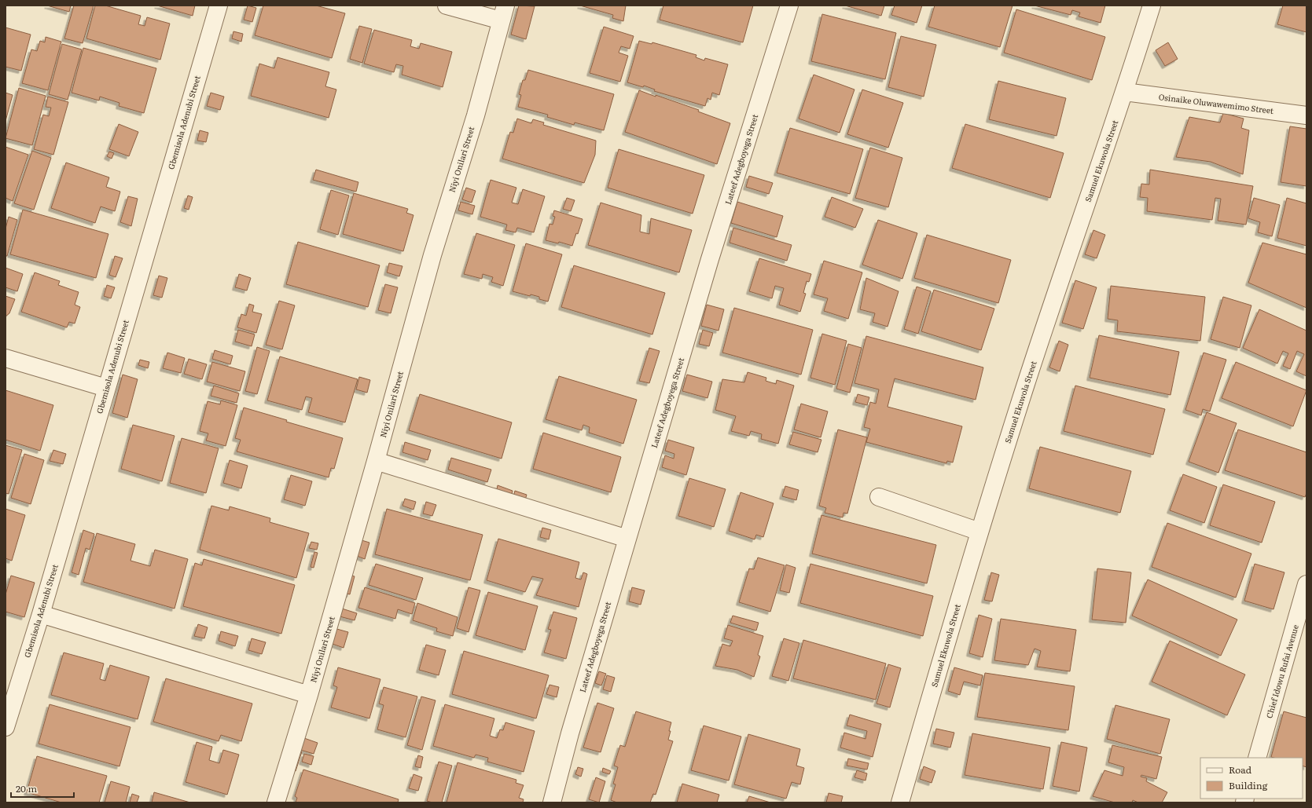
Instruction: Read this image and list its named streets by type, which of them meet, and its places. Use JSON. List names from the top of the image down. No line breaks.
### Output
{"streets":{"street":["Osinaike Oluwawemimo Street","Gbemisola Adenubi Street","Niyi Onilari Street","Lateef Adegboyega Street","Samuel Ekuwola Street","Chief Idowu Rufai Avenue"]},"crossings":[["Osinaike Oluwawemimo Street","Samuel Ekuwola Street"]],"legend":["Road","Building"],"scale_bar":"20 m"}
